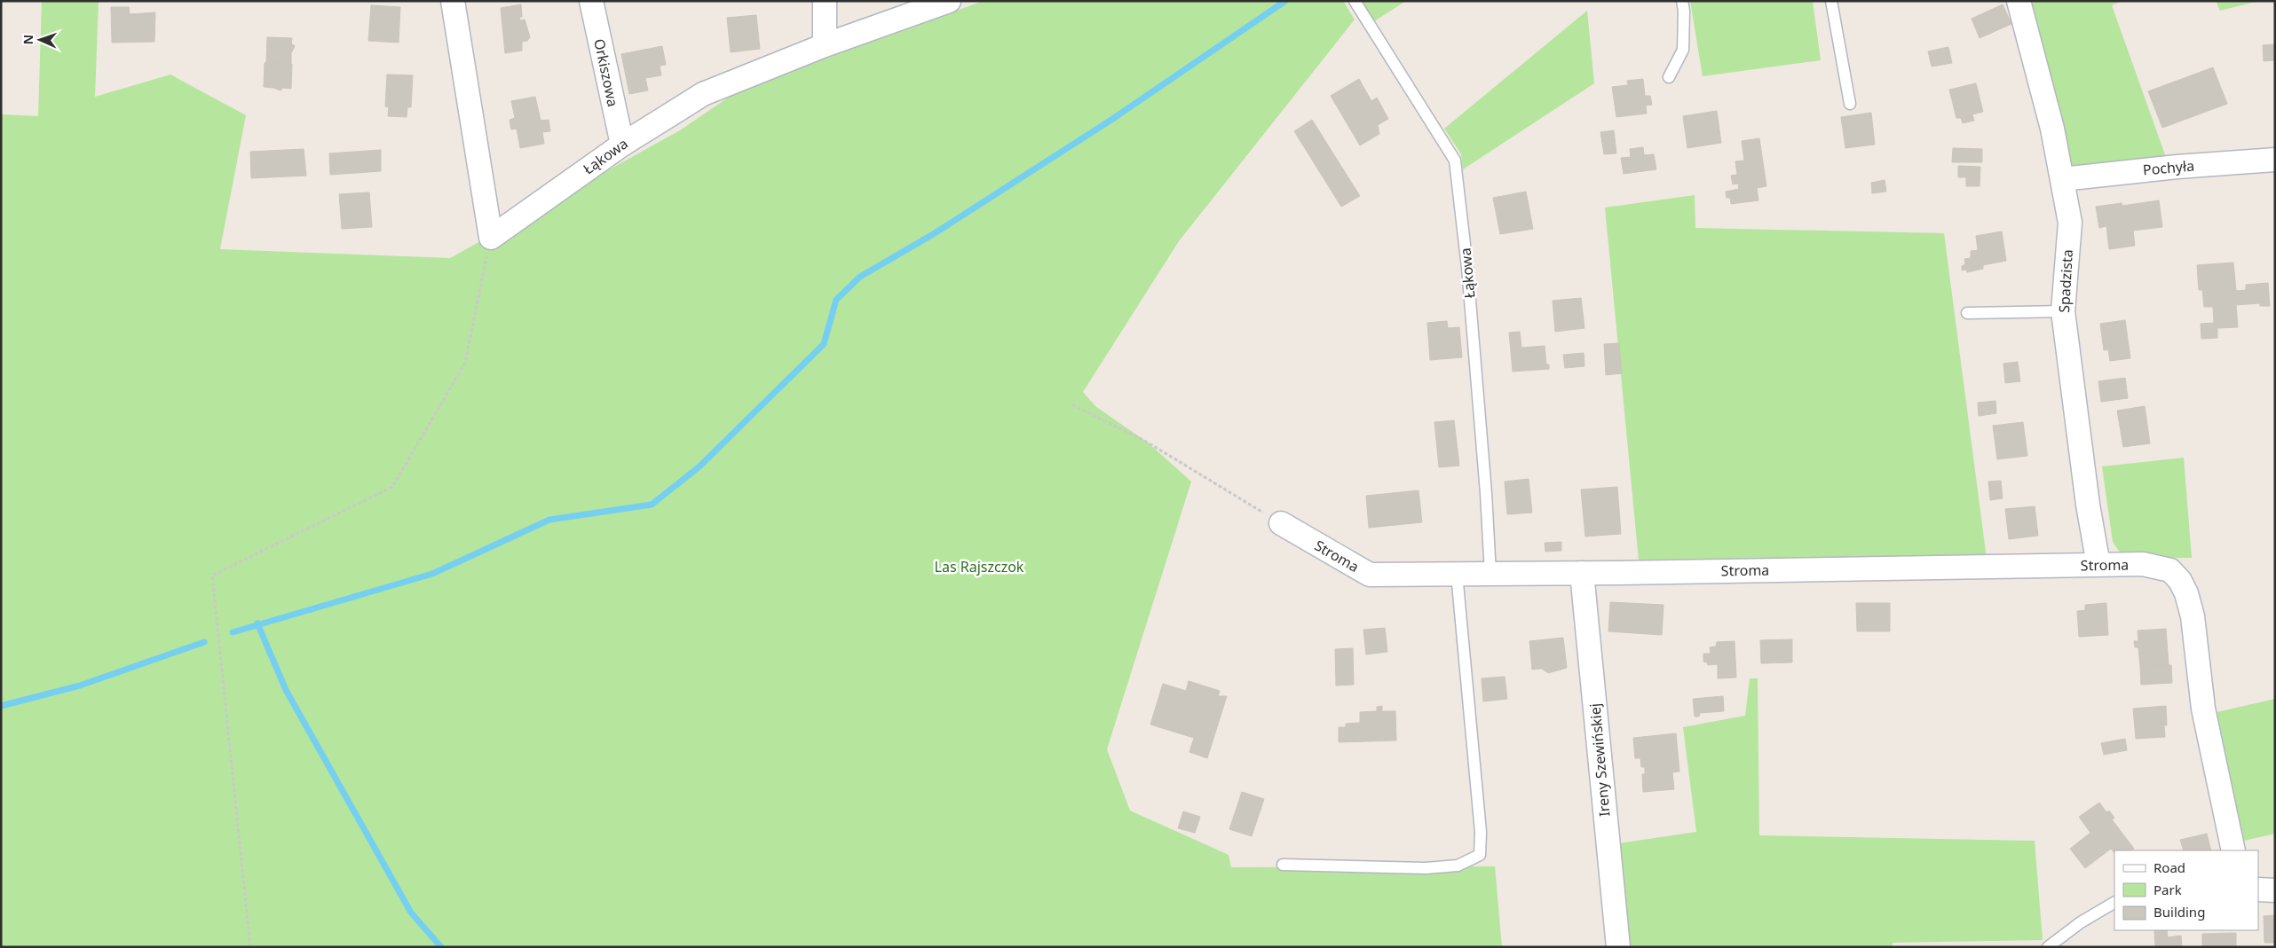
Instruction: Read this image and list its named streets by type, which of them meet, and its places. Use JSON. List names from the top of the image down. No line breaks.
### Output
{"streets":{"street":["Orkiszowa","Łąkowa","Pochyła","Spadzista","Stroma","Ireny Szewińskiej"]},"crossings":[["Orkiszowa","Łąkowa"],["Łąkowa","Stroma"],["Pochyła","Spadzista"],["Spadzista","Stroma"],["Stroma","Ireny Szewińskiej"]],"parks":["Las Rajszczok"],"legend":["Road","Park","Building"],"north":"left"}
